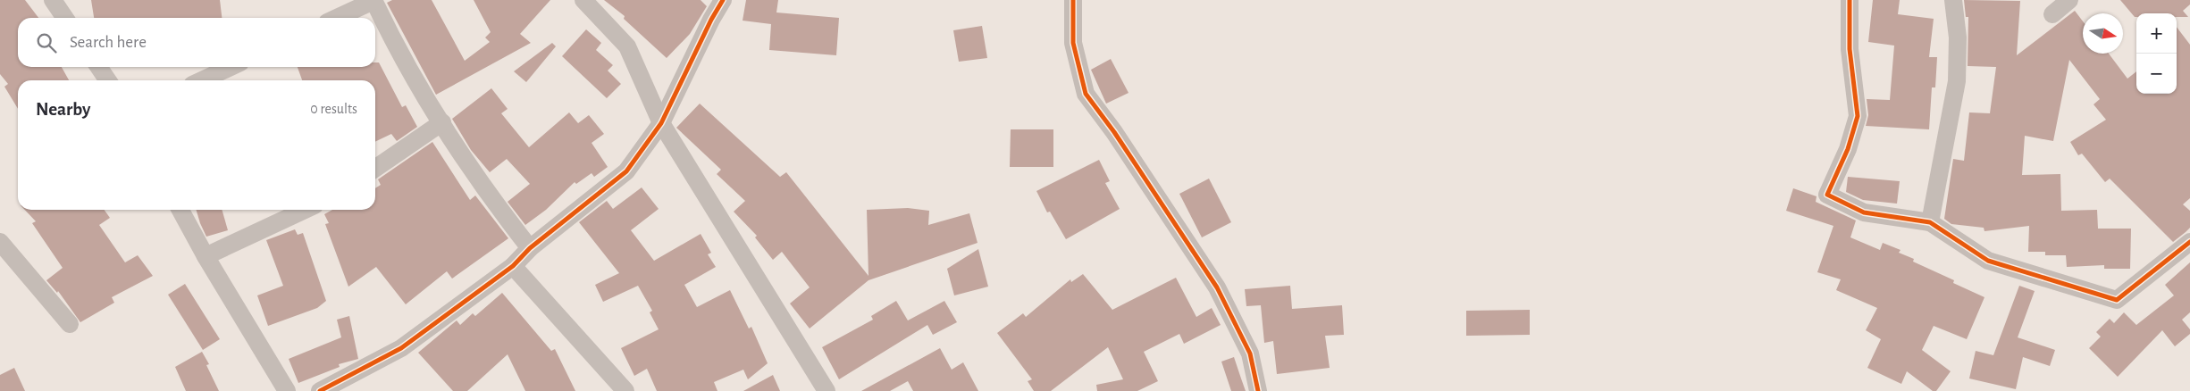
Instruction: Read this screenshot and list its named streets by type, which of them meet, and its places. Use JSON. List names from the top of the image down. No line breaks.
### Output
{"north":"right","page":{"map_buttons":["+","−"],"search":"Search here","heading":["Nearby","0 results"]}}
